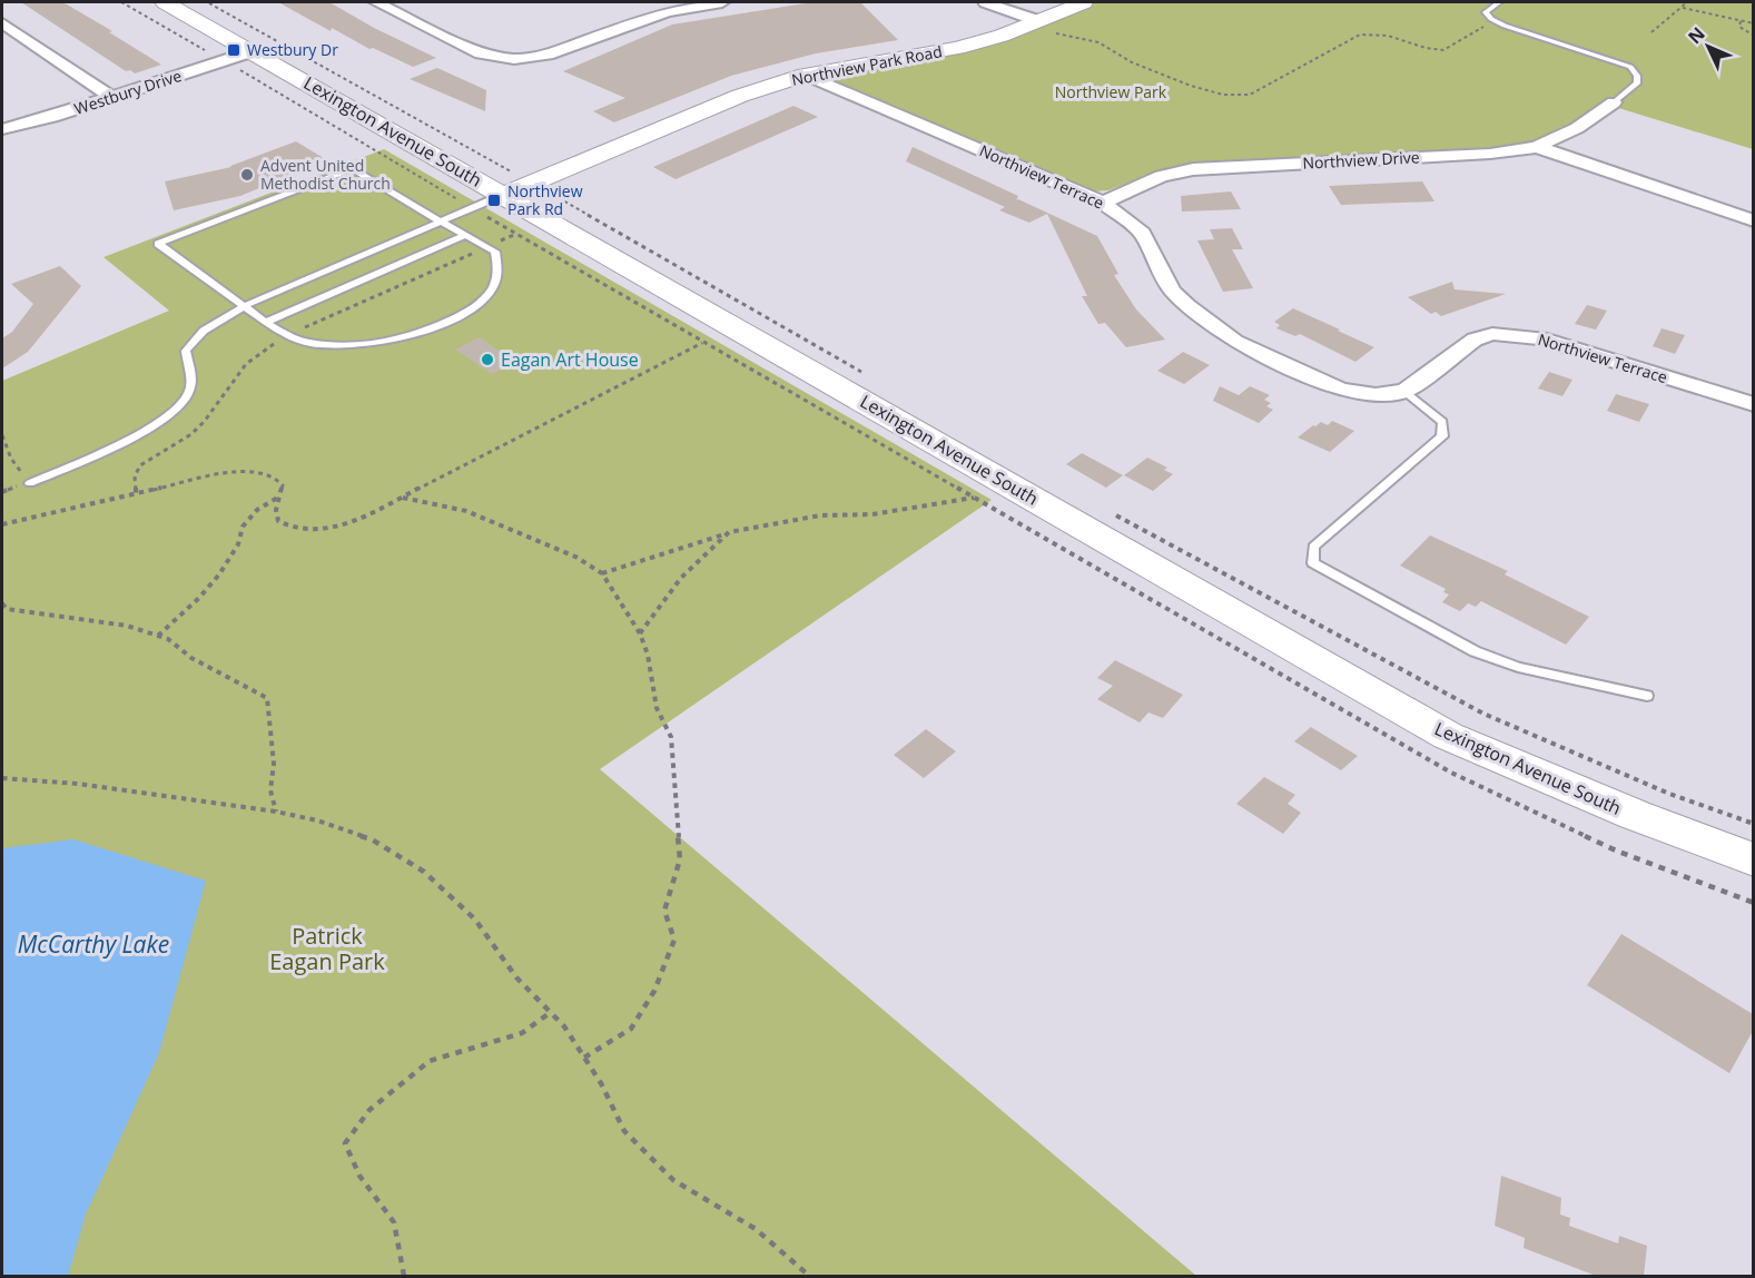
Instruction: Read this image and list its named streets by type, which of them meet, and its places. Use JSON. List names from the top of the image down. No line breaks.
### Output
{"streets":{"street":["Northview Park Road","Westbury Drive","Lexington Avenue South","Northview Drive","Northview Terrace"]},"crossings":[["Northview Park Road","Lexington Avenue South"],["Northview Park Road","Northview Terrace"],["Westbury Drive","Lexington Avenue South"],["Northview Drive","Northview Terrace"]],"water":["McCarthy Lake"],"parks":["Northview Park","Patrick Eagan Park"],"places":{"transit":["Westbury Dr","Northview Park Rd"],"other":["Advent United Methodist Church","Eagan Art House"]},"north":"top left"}
